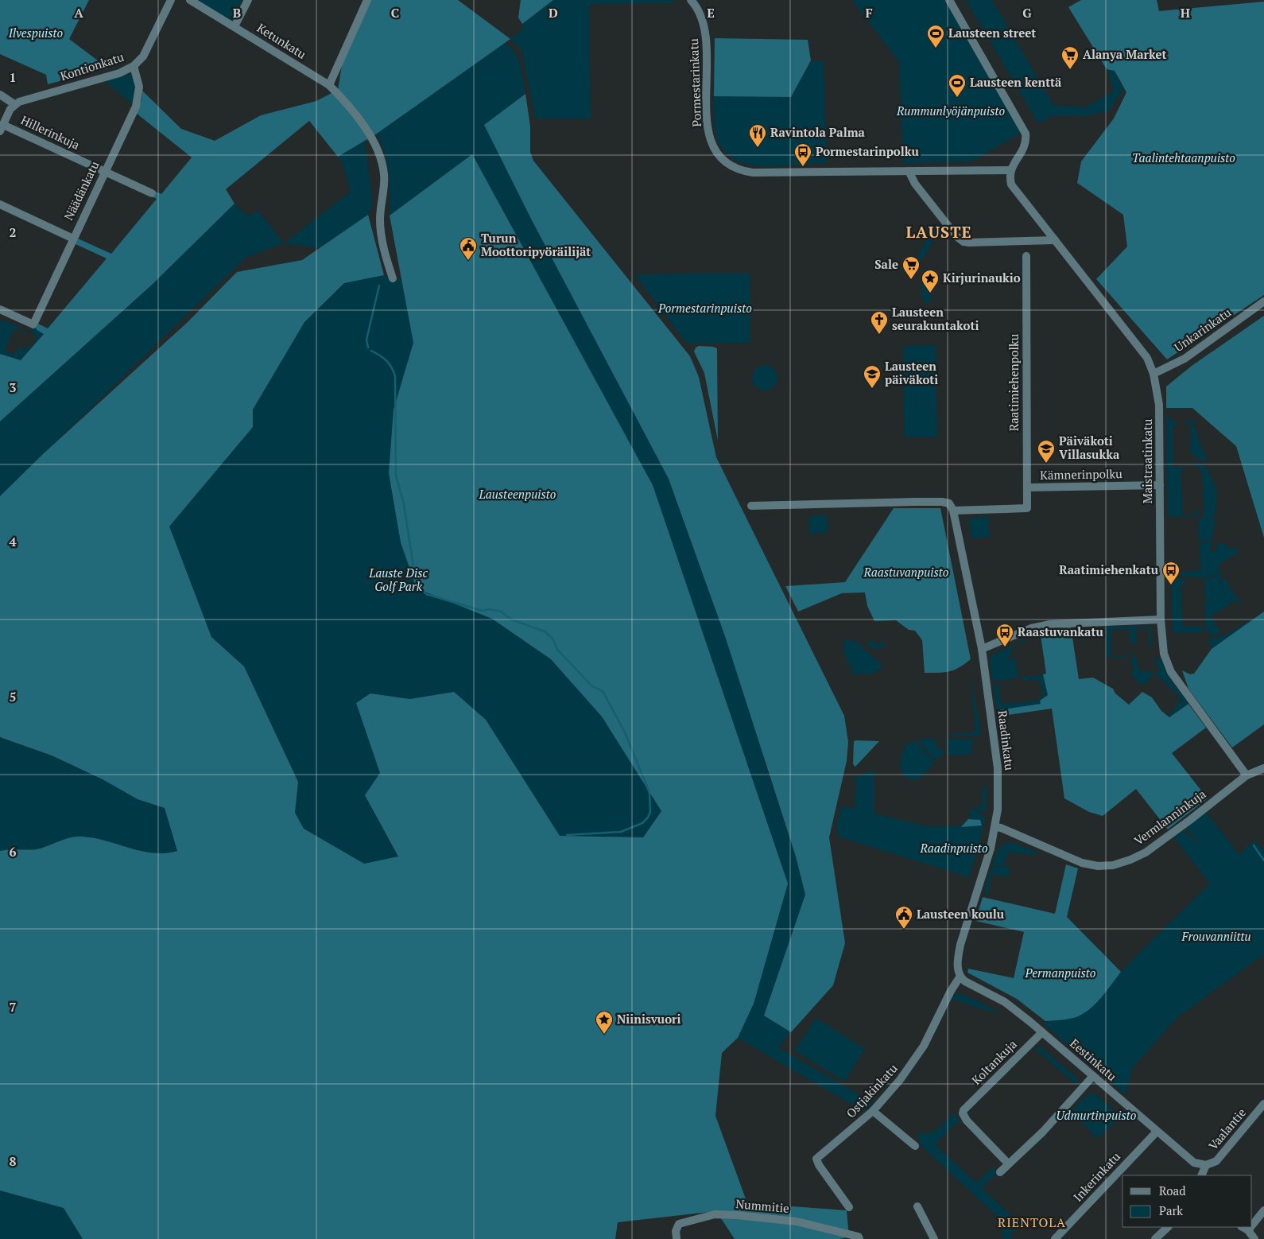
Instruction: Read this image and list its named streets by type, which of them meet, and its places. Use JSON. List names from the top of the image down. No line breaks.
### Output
{"streets":{"street":["Ketunkatu","Kontionkatu","Pormestarinkatu","Hillerinkuja","Näädänkatu","Unkarinkatu","Raatimiehenpolku","Maistraatinkatu","Kämnerinpolku","Raadinkatu","Vermlanninkuja","Eestinkatu","Koltankuja","Ostjakinkatu","Vaalantie","Inkerinkatu","Nummitie"]},"crossings":[["Kontionkatu","Näädänkatu"],["Pormestarinkatu","Maistraatinkatu"],["Hillerinkuja","Näädänkatu"],["Unkarinkatu","Maistraatinkatu"],["Raatimiehenpolku","Kämnerinpolku"],["Raatimiehenpolku","Raadinkatu"],["Maistraatinkatu","Kämnerinpolku"],["Maistraatinkatu","Vermlanninkuja"],["Raadinkatu","Vermlanninkuja"],["Raadinkatu","Eestinkatu"],["Raadinkatu","Ostjakinkatu"],["Eestinkatu","Koltankuja"],["Eestinkatu","Ostjakinkatu"],["Eestinkatu","Vaalantie"],["Eestinkatu","Inkerinkatu"]],"districts":["LAUSTE","RIENTOLA"],"parks":["Ilvespuisto","Rummunlyöjänpuisto","Taalintehtaanpuisto","Pormestarinpuisto","Lausteenpuisto","Raastuvanpuisto","Lauste Disc Golf Park","Raadinpuisto","Frouvanniittu","Permanpuisto","Udmurtinpuisto"],"places":{"sports":["Lausteen street","Lausteen kenttä"],"supermarket":["Alanya Market","Sale"],"restaurant":["Ravintola Palma"],"bus stop":["Pormestarinpolku","Raatimiehenkatu","Raastuvankatu"],"public building":["Turun Moottoripyöräilijät","Lausteen koulu"],"place":["Kirjurinaukio","Niinisvuori"],"church":["Lausteen seurakuntakoti"],"school or university":["Lausteen päiväkoti","Päiväkoti Villasukka"]},"legend":["Road","Park"],"grid":{"columns":["A","B","C","D","E","F","G","H"],"rows":["1","2","3","4","5","6","7","8"]}}
